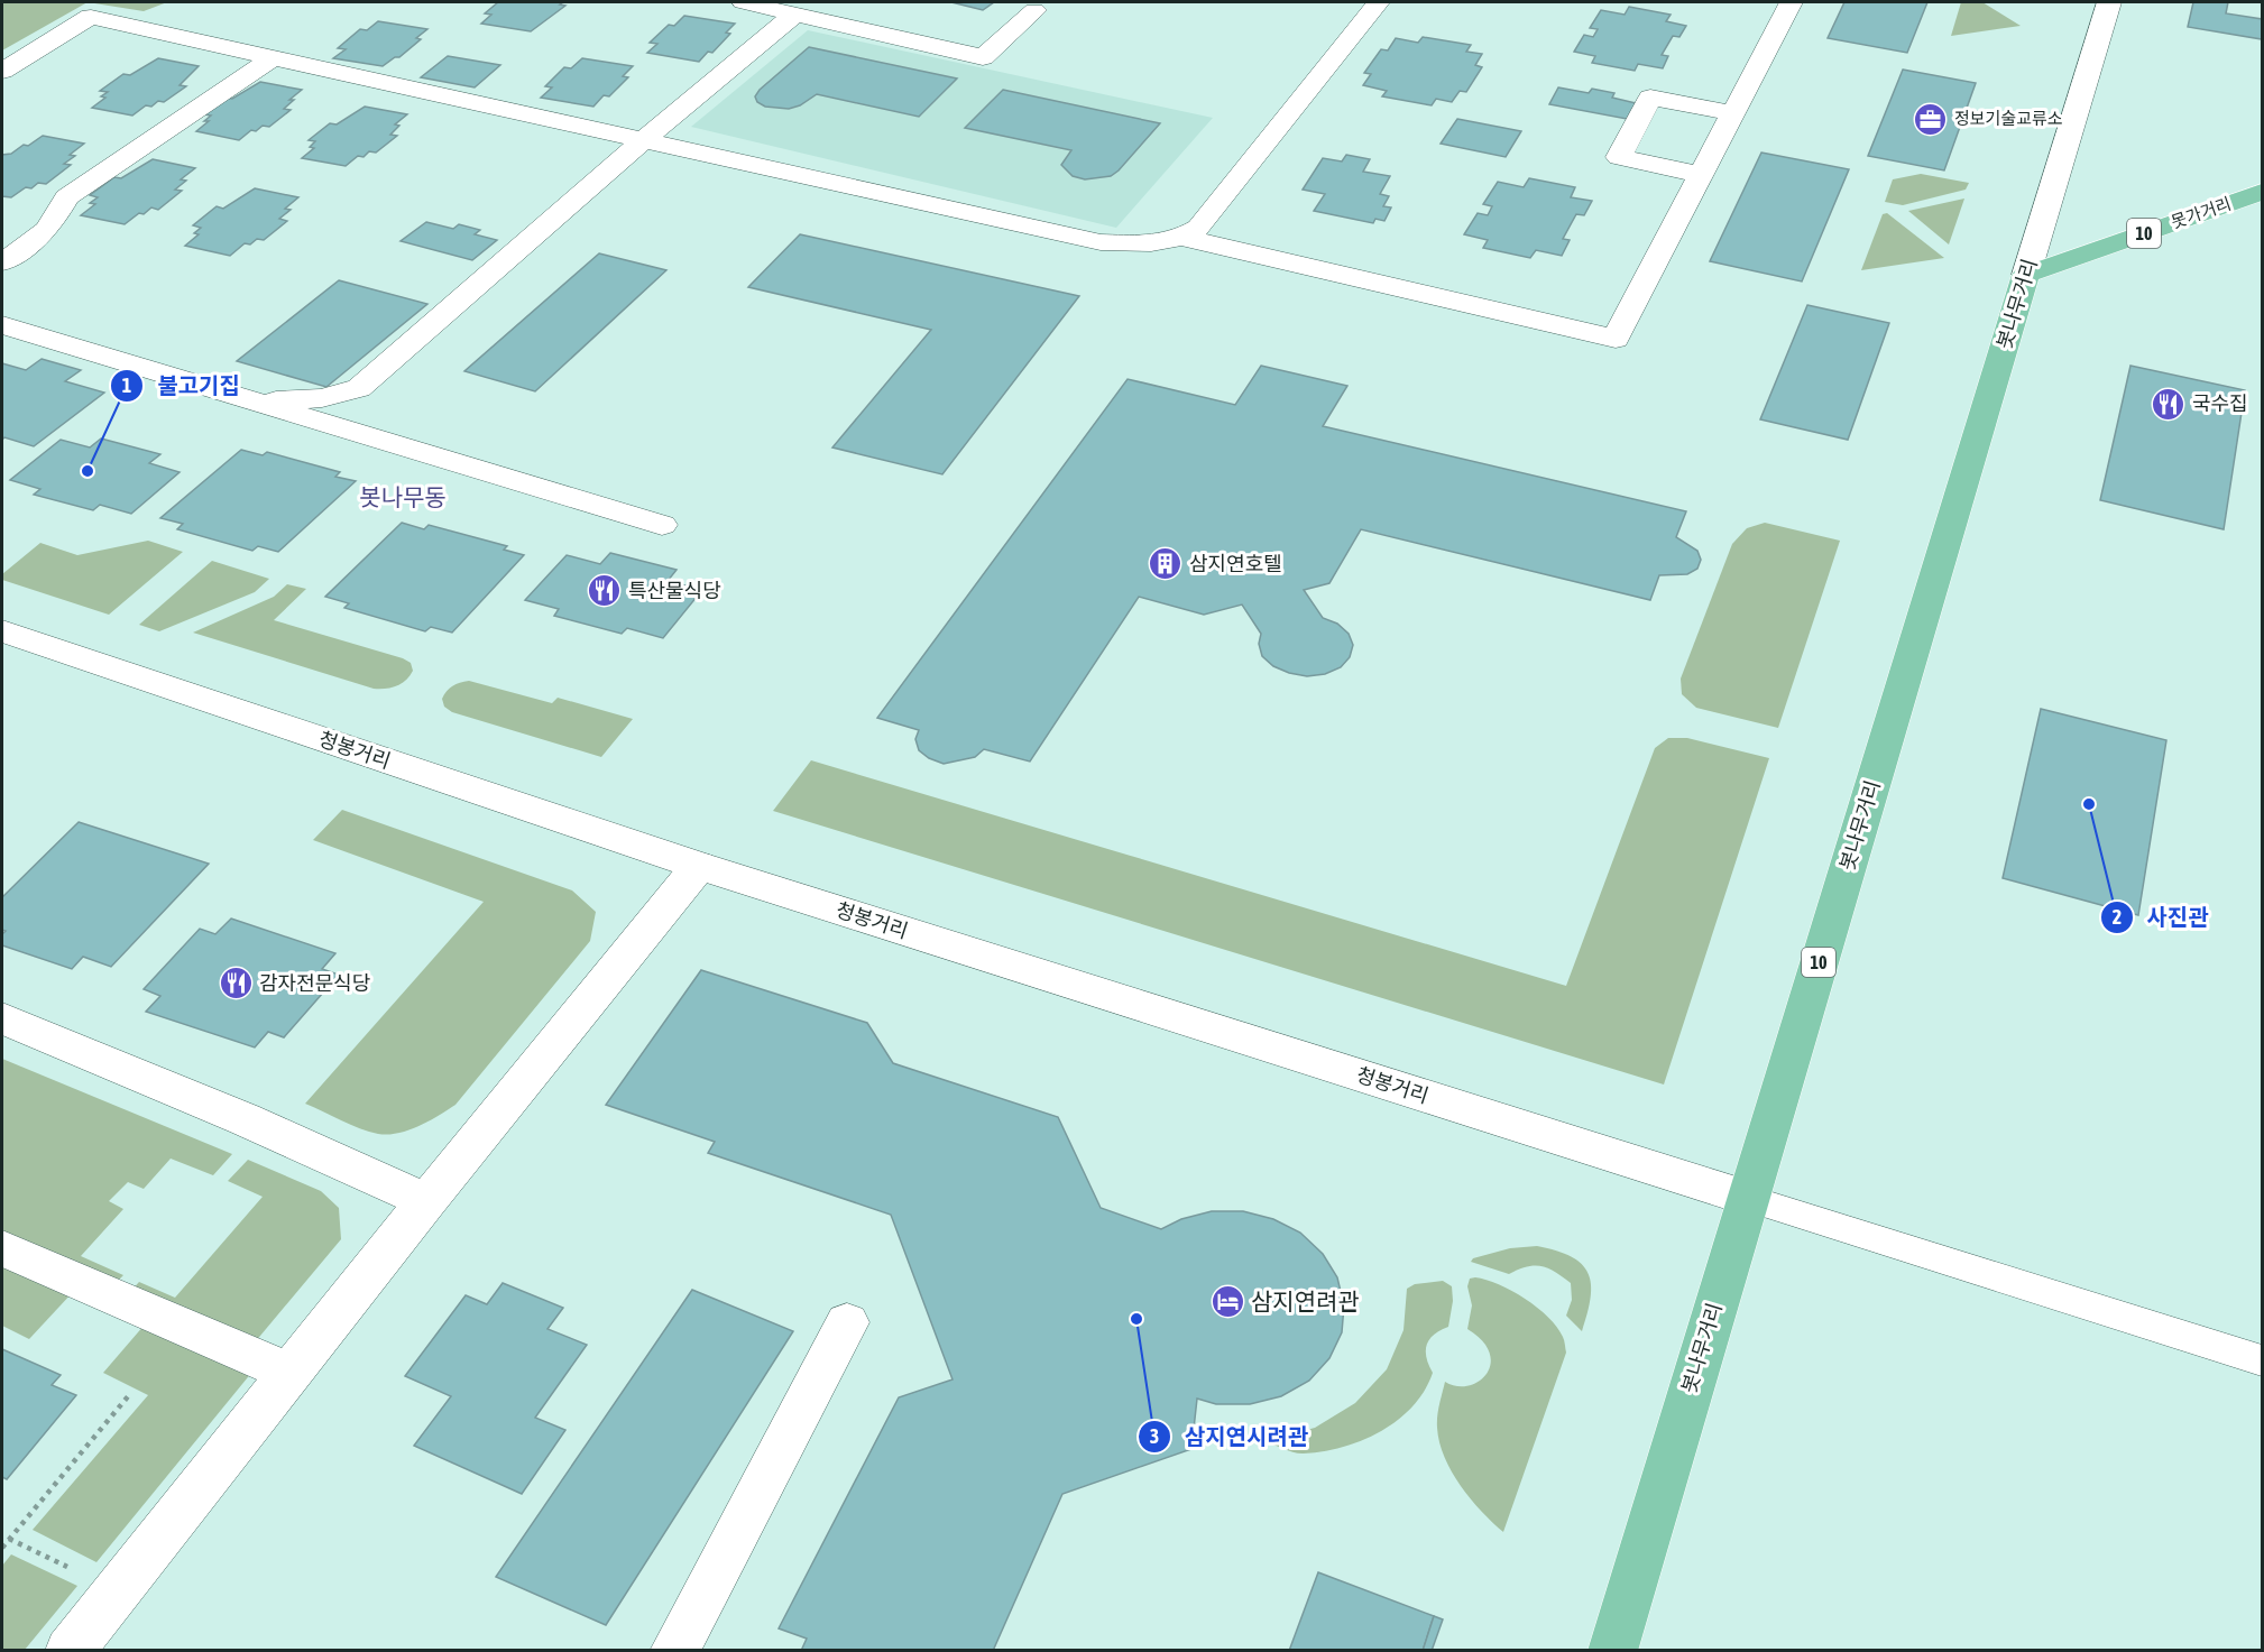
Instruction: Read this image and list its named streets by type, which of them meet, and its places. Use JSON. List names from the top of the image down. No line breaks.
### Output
{"streets":{"main road":["못가거리","10","봇나무거리"],"street":["청봉거리"]},"crossings":[["못가거리","봇나무거리"],["봇나무거리","청봉거리"]],"districts":["봇나무동"],"places":{"office":["정보기술교류소"],"restaurant":["국수집","특산물식당","감자전문식당"],"other":["불고기집","사진관","삼지연시려관"],"building":["삼지연호텔"],"hotel":["삼지연려관"]}}
